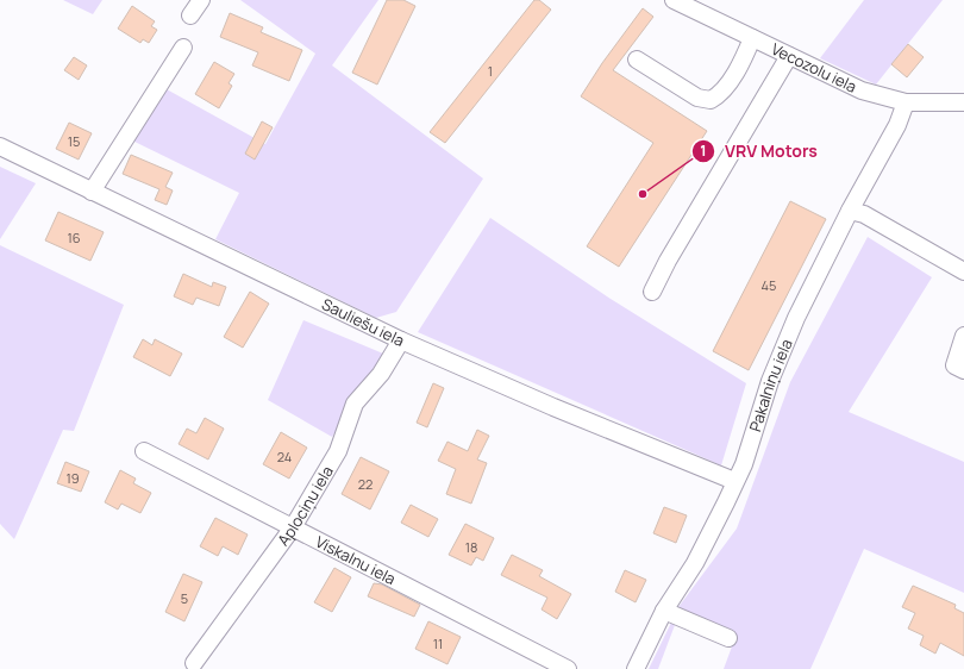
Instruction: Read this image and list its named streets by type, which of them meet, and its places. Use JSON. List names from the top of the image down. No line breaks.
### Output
{"streets":{"street":["Vecozolu iela","Sauliešu iela","Pakalniņu iela","Aplociņu iela","Viskalnu iela"]},"crossings":[["Vecozolu iela","Pakalniņu iela"],["Sauliešu iela","Pakalniņu iela"],["Sauliešu iela","Aplociņu iela"],["Aplociņu iela","Viskalnu iela"]],"places":["VRV Motors"],"house_numbers":["1","15","16","45","24","19","22","18","5","11"]}
